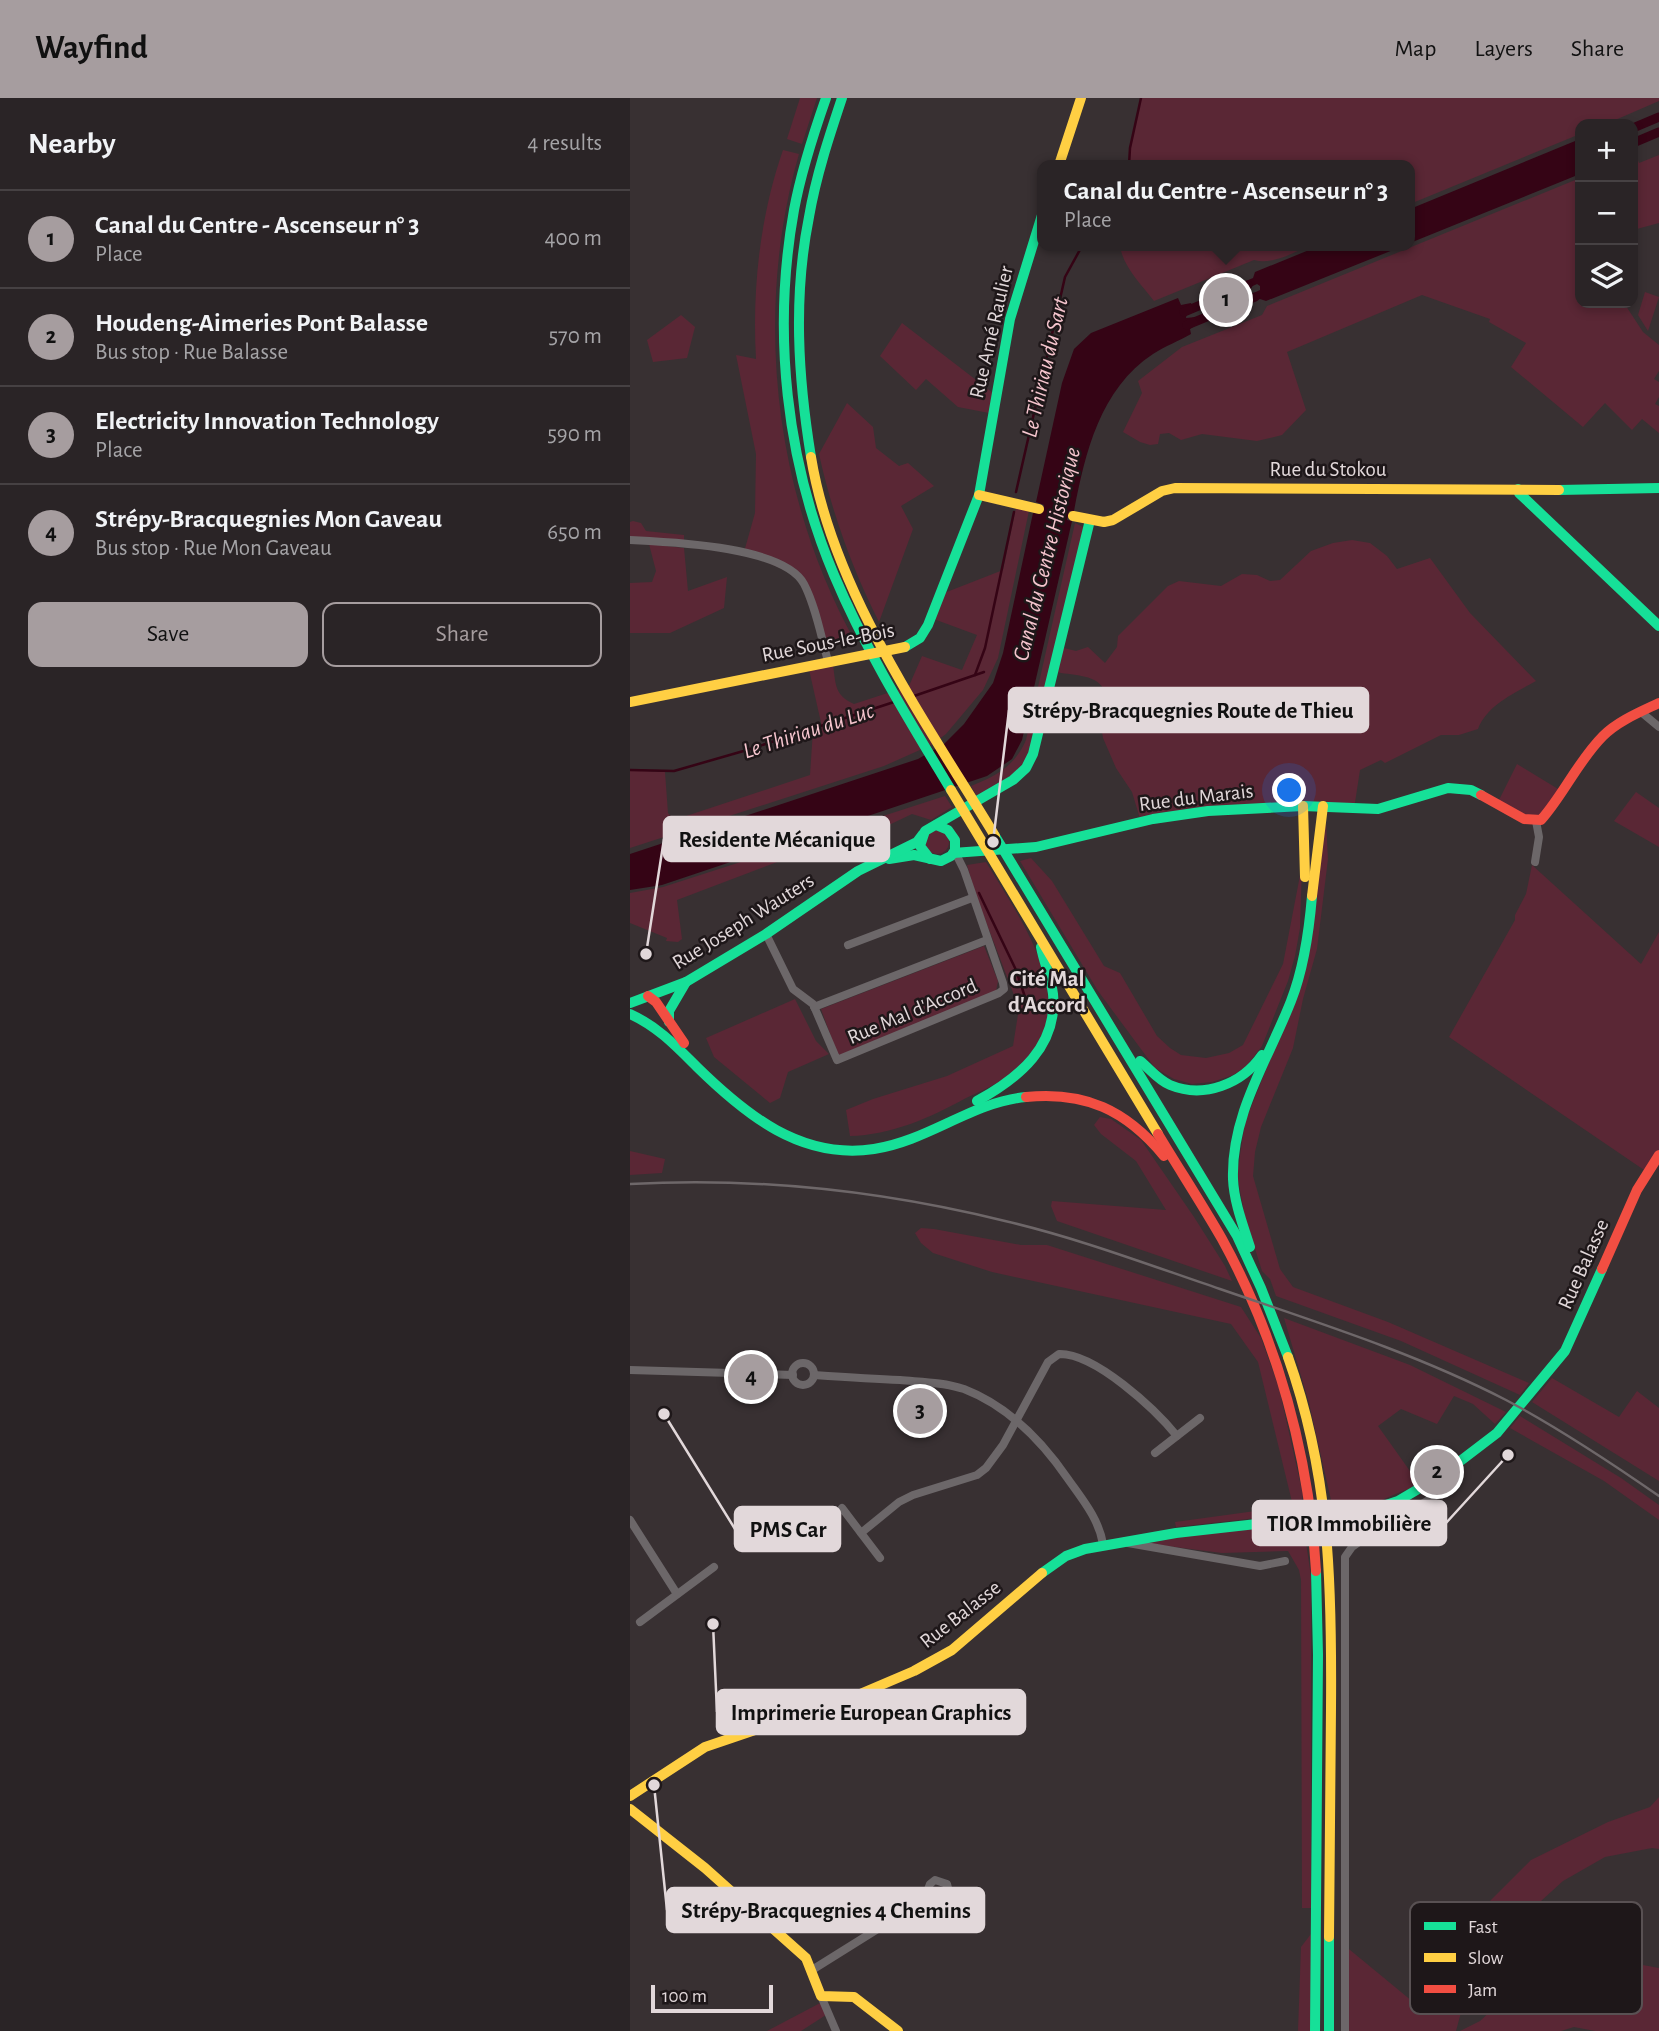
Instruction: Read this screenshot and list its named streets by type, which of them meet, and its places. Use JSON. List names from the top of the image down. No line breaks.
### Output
{"streets":{"main road":["Rue Amé Raulier","Rue du Stokou","Rue Sous-le-Bois","Rue du Marais","Rue Joseph Wauters","Rue Balasse"],"street":["Rue Mal d'Accord"]},"crossings":[["Rue Amé Raulier","Rue Sous-le-Bois"],["Rue du Marais","Rue Joseph Wauters"],["Rue Joseph Wauters","Rue Mal d'Accord"]],"districts":["Cité Mal d'Accord"],"water":["Le Thiriau du Sart","Canal du Centre Historique","Le Thiriau du Luc"],"places":["Strépy-Bracquegnies Route de Thieu","Residente Mécanique","PMS Car","TIOR Immobilière","Imprimerie European Graphics","Strépy-Bracquegnies 4 Chemins"],"legend":["Fast","Slow","Jam"],"scale_bar":"100 m","page":{"header":"Wayfind","nav":["Map","Layers","Share"],"heading":["Nearby","4 results"],"map_buttons":["+","−"],"popup":["Canal du Centre - Ascenseur n° 3","Place"],"list":[{"mark":"1","name":"Canal du Centre - Ascenseur n° 3","note":"Place","value":"400 m"},{"mark":"2","name":"Houdeng-Aimeries Pont Balasse","note":"Bus stop · Rue Balasse","value":"570 m"},{"mark":"3","name":"Electricity Innovation Technology","note":"Place","value":"590 m"},{"mark":"4","name":"Strépy-Bracquegnies Mon Gaveau","note":"Bus stop · Rue Mon Gaveau","value":"650 m"}],"pins":["1","4","3","2"],"buttons":["Save","Share"],"scale":"100 m"}}
